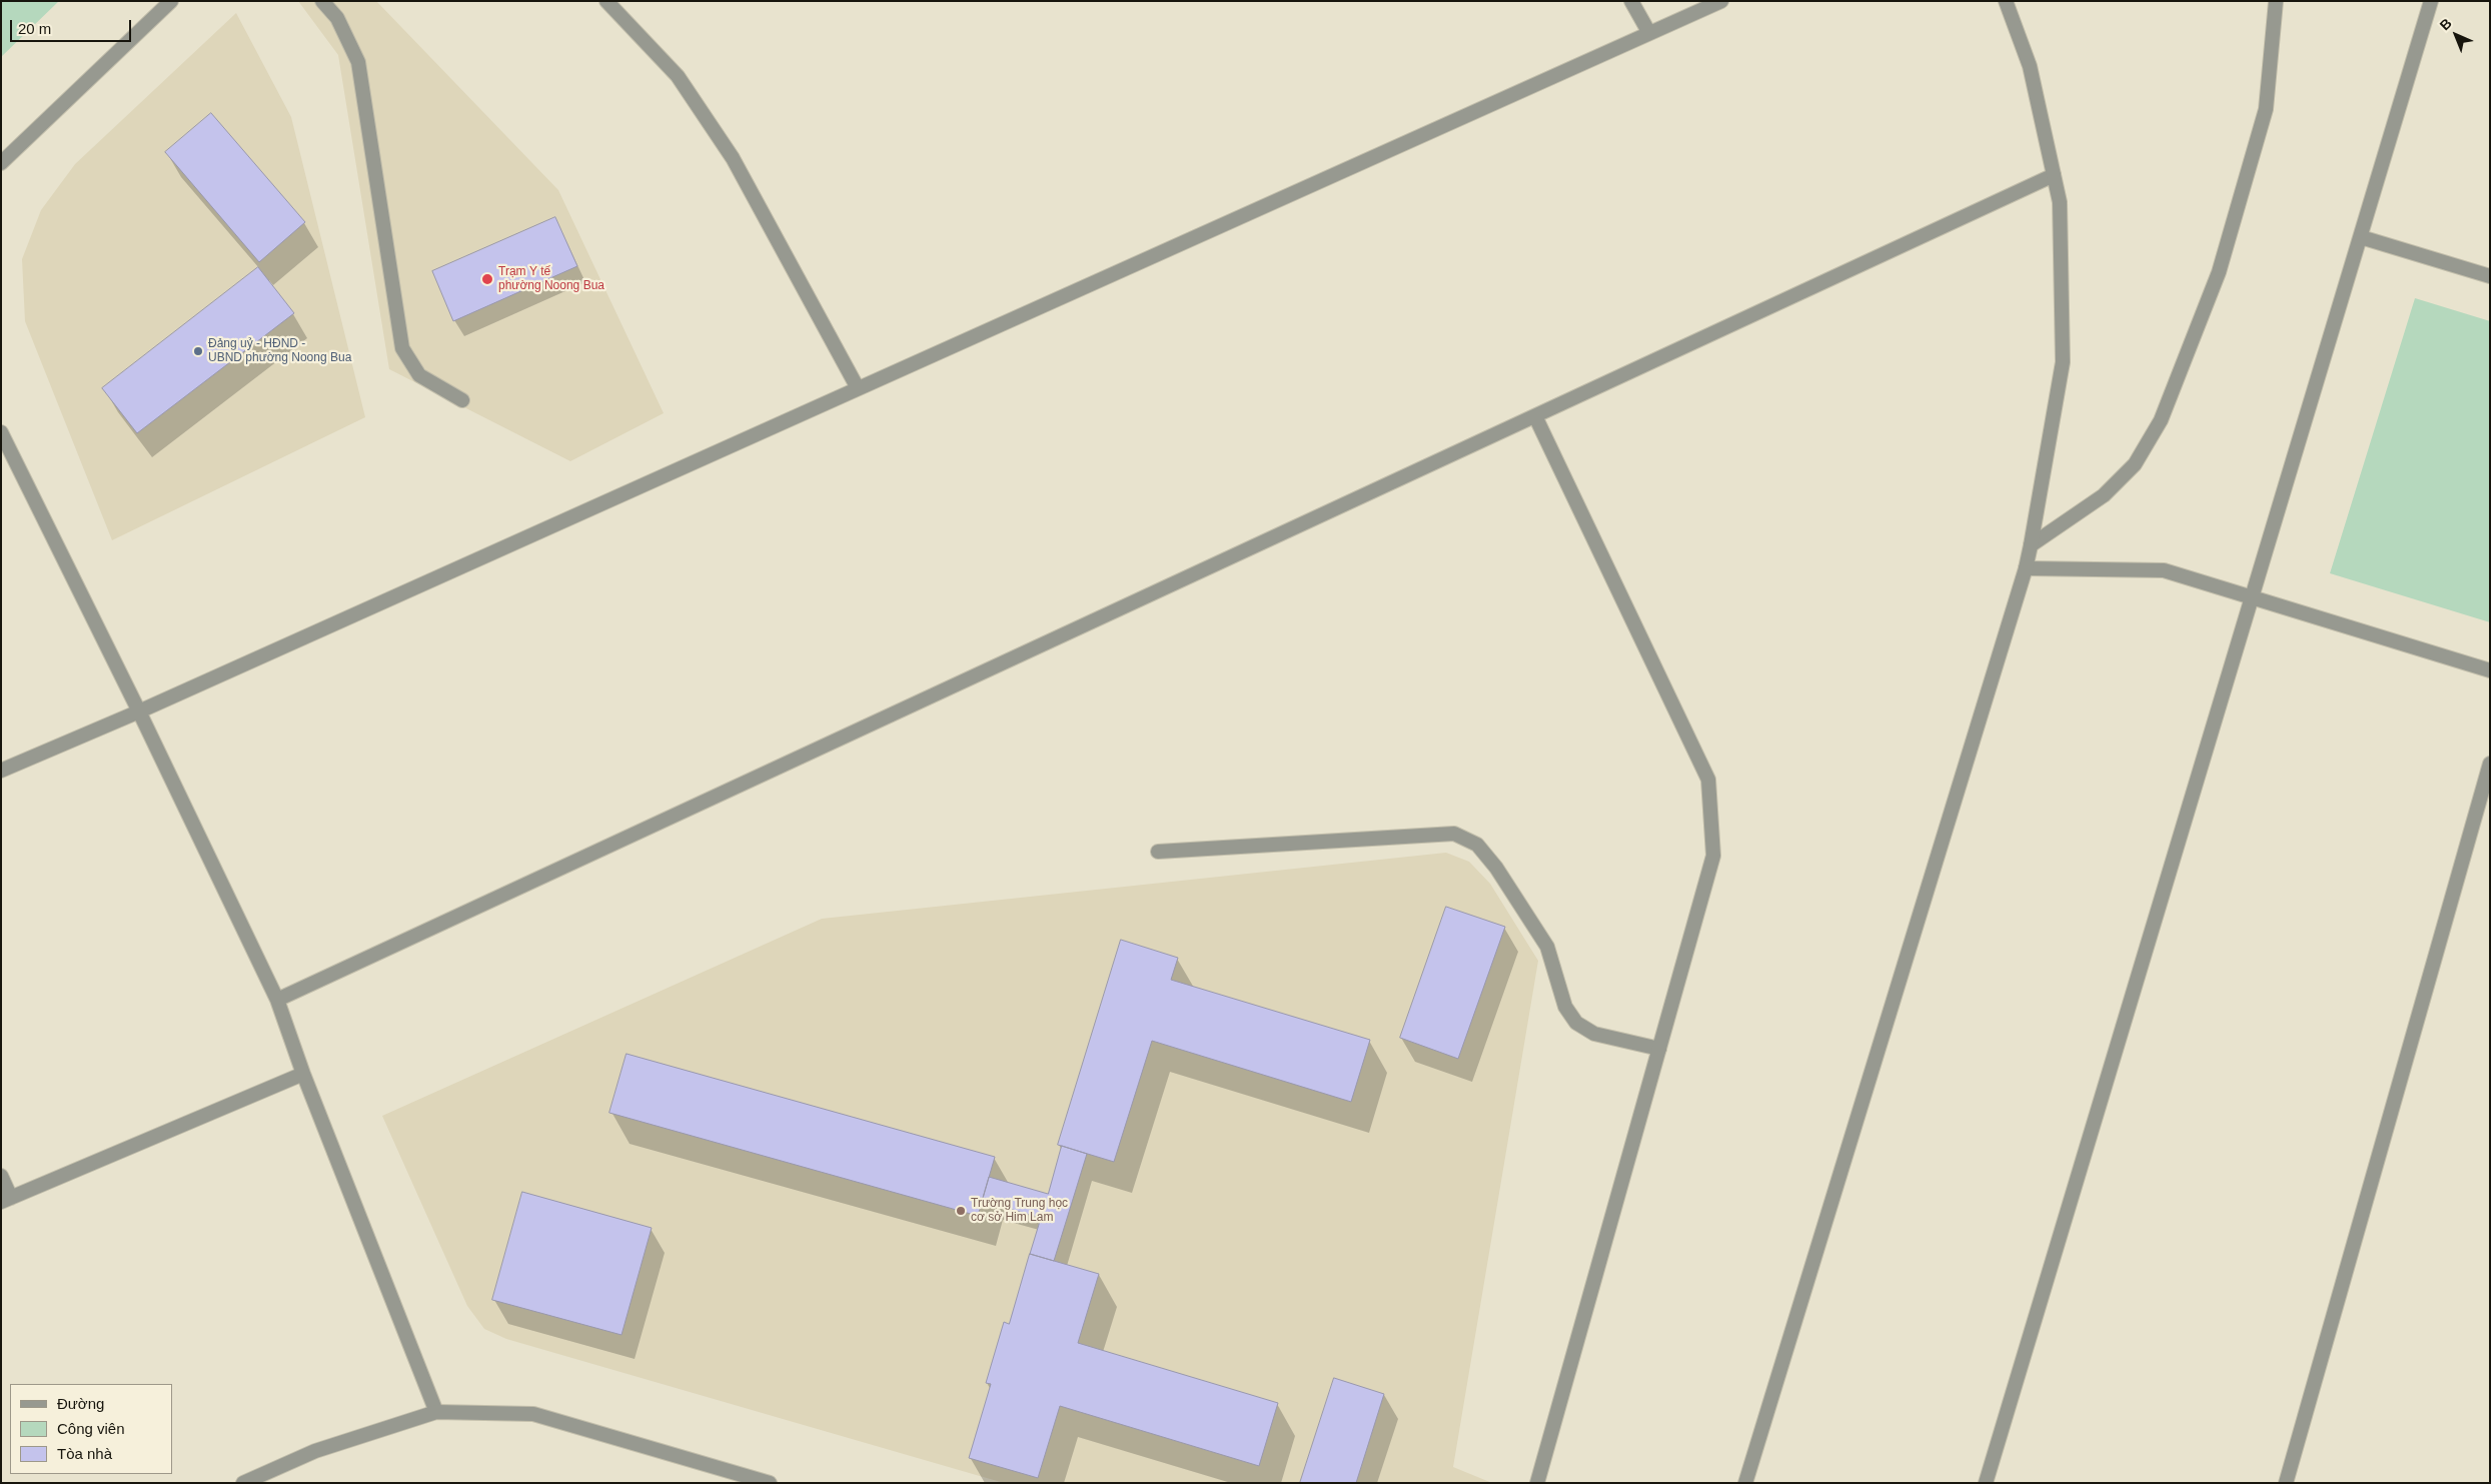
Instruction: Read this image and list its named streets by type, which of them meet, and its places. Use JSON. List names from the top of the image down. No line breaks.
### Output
{"places":["Trạm Y tế phường Noong Bua","Đảng uỷ - HĐND - UBND phường Noong Bua","Trường Trung học cơ sở Him Lam"],"legend":["Đường","Công viên","Tòa nhà"],"scale_bar":"20 m","north":"top left"}
